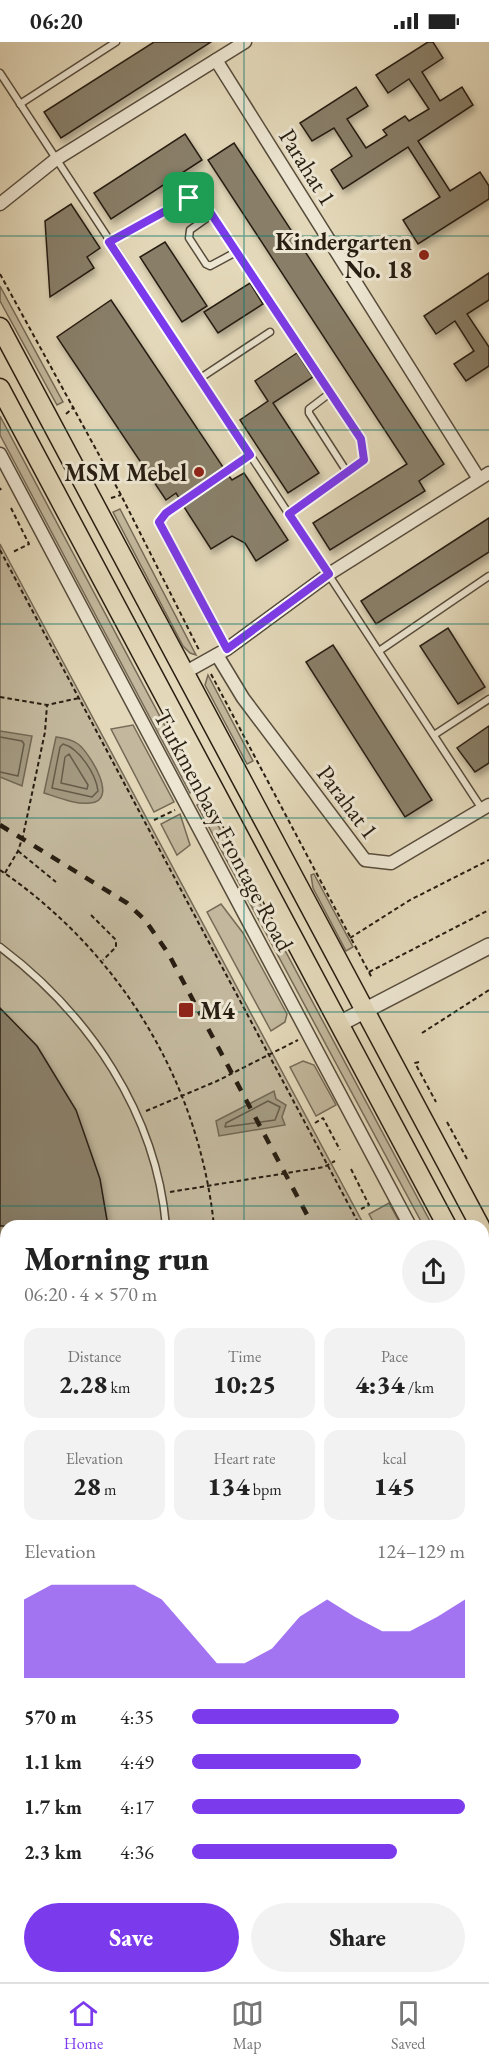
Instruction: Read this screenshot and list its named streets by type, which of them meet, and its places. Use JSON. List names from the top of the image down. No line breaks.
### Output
{"streets":{"street":["Parahat 1","Turkmenbasy Frontage Road"]},"places":{"other":["Kindergarten No. 18","MSM Mebel"],"transit":["M4"]},"page":{"status":"06:20","heading":["Morning run","06:20 · 4 × 570 m"],"stats":[["Distance","2.28 km"],["Time","10:25"],["Pace","4:34 /km"],["Elevation","28 m"],["Heart rate","134 bpm"],["kcal","145"]],"chart":["Elevation","124–129 m"],"list":[{"name":"570 m","note":"4:35"},{"name":"1.1 km","note":"4:49"},{"name":"1.7 km","note":"4:17"},{"name":"2.3 km","note":"4:36"}],"buttons":["Save","Share"],"tabs":["Home","Map","Saved"]}}
